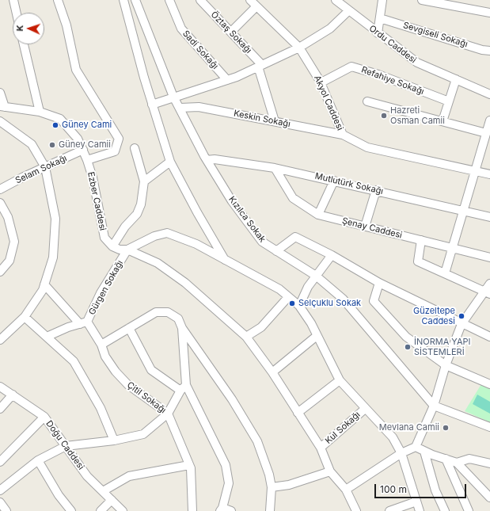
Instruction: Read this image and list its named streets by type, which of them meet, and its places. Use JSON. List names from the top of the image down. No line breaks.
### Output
{"streets":{"street":["Öztaş Sokağı","Sevgiseli Sokağı","Ordu Caddesi","Sadi Sokağı","Refahiye Sokağı","Akyol Caddesi","Keskin Sokağı","Selam Sokağı","Mutlutürk Sokağı","Ezber Caddesi","Kızılca Sokak","Şenay Caddesi","Gürgen Sokağı","Çitil Sokağı","Kul Sokağı","Doğu Caddesi"]},"crossings":[["Refahiye Sokağı","Akyol Caddesi"],["Akyol Caddesi","Keskin Sokağı"],["Keskin Sokağı","Kızılca Sokak"],["Selam Sokağı","Ezber Caddesi"],["Mutlutürk Sokağı","Kızılca Sokak"],["Mutlutürk Sokağı","Şenay Caddesi"],["Gürgen Sokağı","Çitil Sokağı"]],"places":["Hazreti Osman Camii","Güney Cami","Güney Camii","Selçuklu Sokak","Güzeltepe Caddesi","İNORMA YAPI SİSTEMLERİ","Mevlana Camii"],"scale_bar":"100 m","north":"left"}
